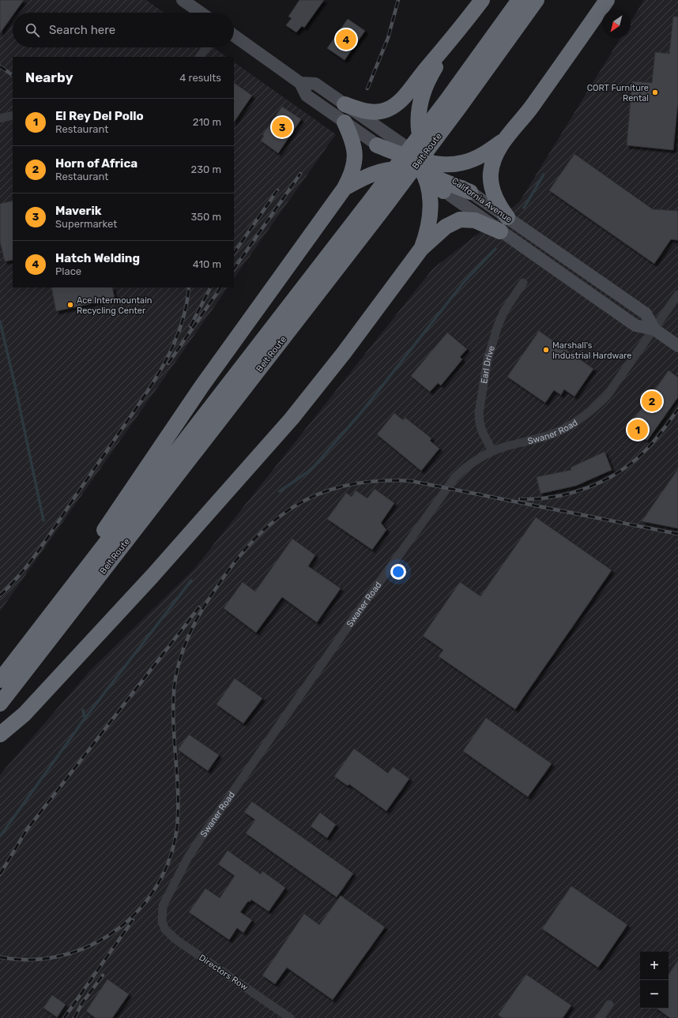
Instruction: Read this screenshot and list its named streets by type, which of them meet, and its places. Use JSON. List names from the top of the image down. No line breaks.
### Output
{"streets":{"highway":["Belt Route"],"main road":["California Avenue"],"street":["Earl Drive","Swaner Road","Directors Row"]},"crossings":[["California Avenue","Swaner Road"],["Earl Drive","Swaner Road"],["Swaner Road","Directors Row"]],"places":["CORT Furniture Rental","Ace Intermountain Recycling Center","Marshall's Industrial Hardware"],"north":"bottom left","page":{"search":"Search here","pins":["4","3","2","1"],"heading":["Nearby","4 results"],"list":[{"mark":"1","name":"El Rey Del Pollo","note":"Restaurant","value":"210 m"},{"mark":"2","name":"Horn of Africa","note":"Restaurant","value":"230 m"},{"mark":"3","name":"Maverik","note":"Supermarket","value":"350 m"},{"mark":"4","name":"Hatch Welding","note":"Place","value":"410 m"}],"map_buttons":["+","−"]}}
